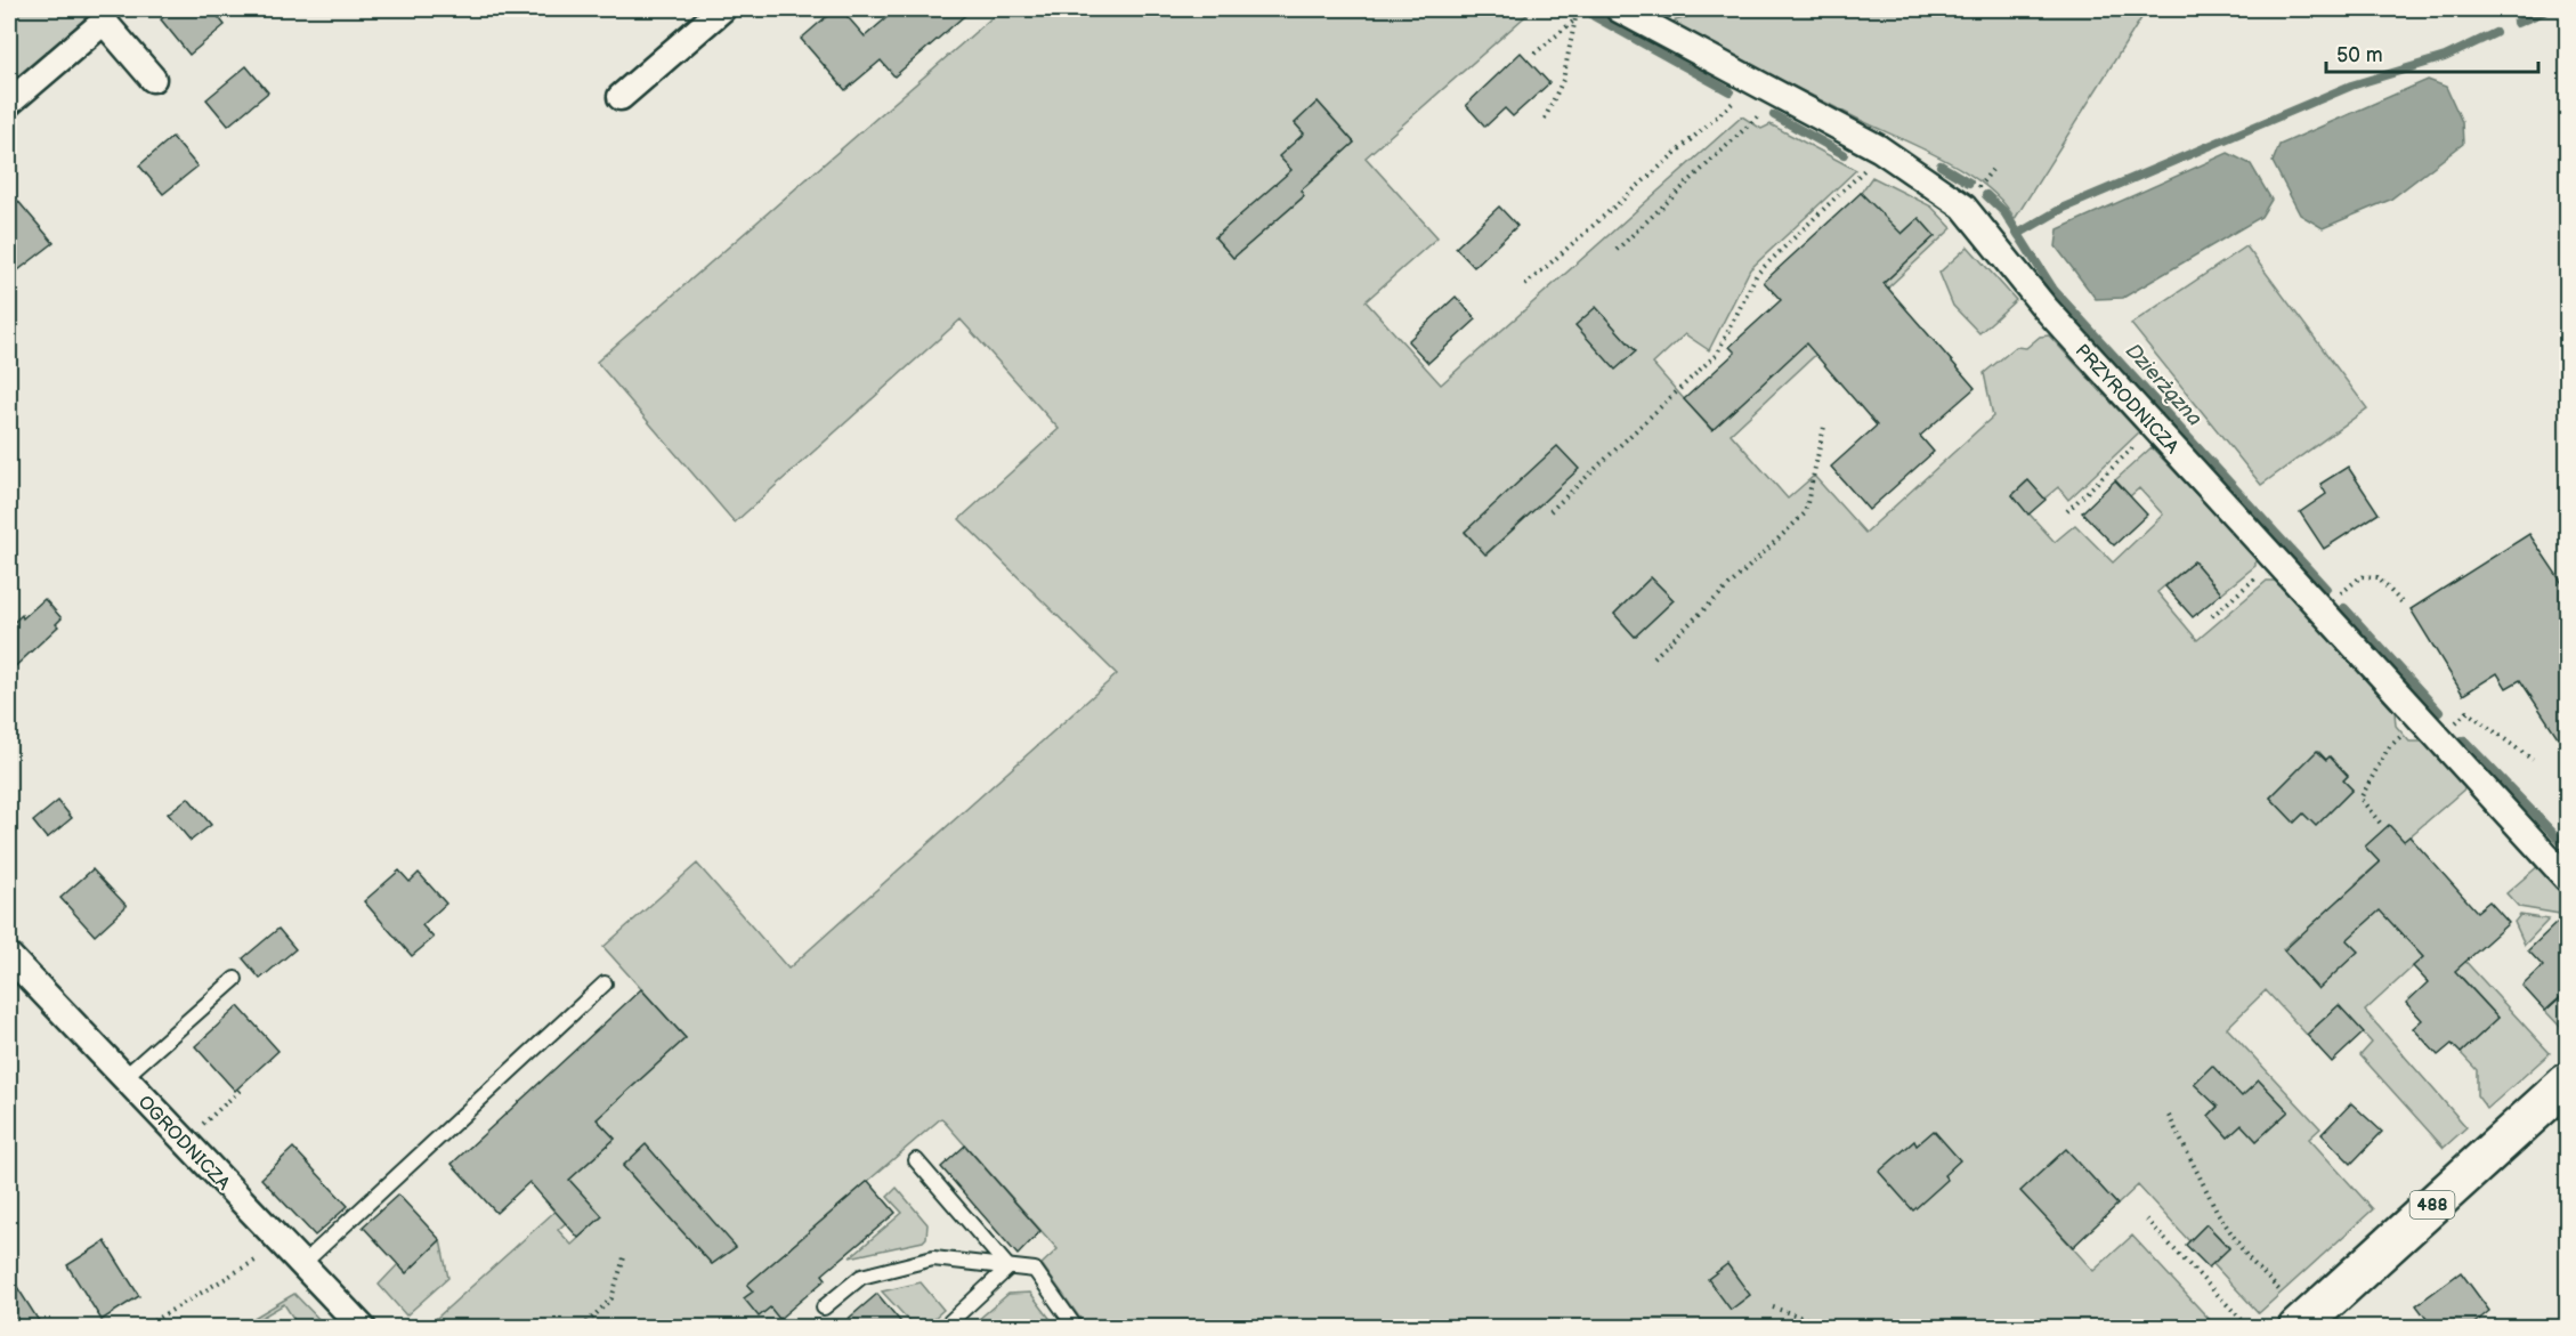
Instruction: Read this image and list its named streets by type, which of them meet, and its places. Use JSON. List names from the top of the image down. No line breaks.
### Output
{"streets":{"main road":["488"],"street":["PRZYRODNICZA","OGRODNICZA"]},"water":["Dzierżązna"],"scale_bar":"50 m"}
